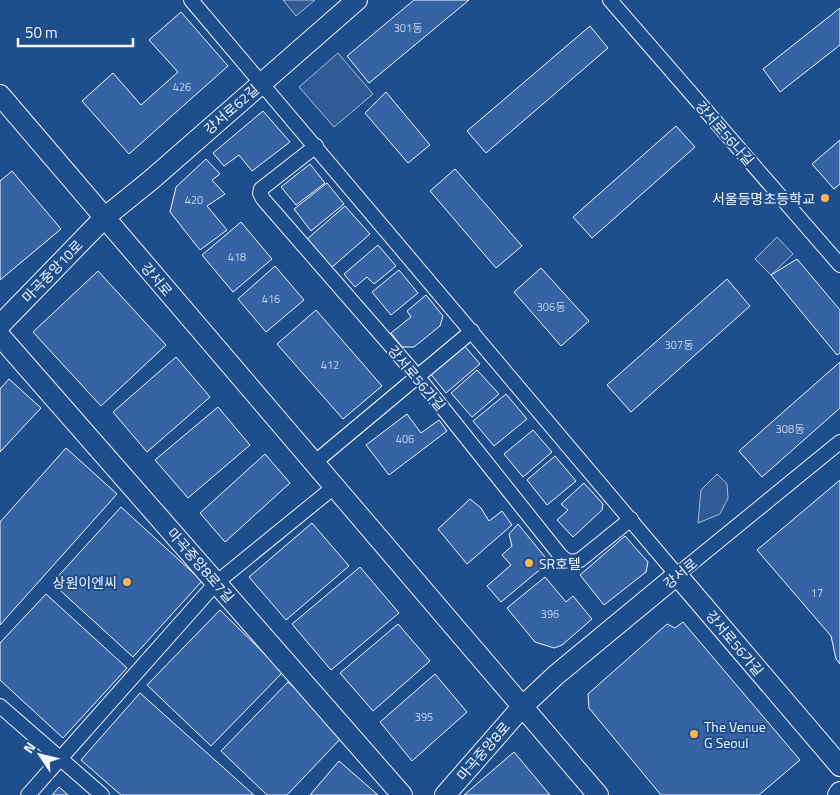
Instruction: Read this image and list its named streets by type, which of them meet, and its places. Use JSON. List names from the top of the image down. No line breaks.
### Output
{"streets":{"street":["강서로62길","강서로56나길","마곡중앙10로","강서로","강서로56가길","마곡중앙8로7길","마곡중앙8로"]},"crossings":[["강서로62길","마곡중앙10로"],["강서로62길","강서로"],["강서로62길","강서로56가길"],["마곡중앙10로","강서로"],["강서로","강서로56가길"],["강서로","마곡중앙8로"]],"places":["서울등명초등학교","SR호텔","상원이엔씨","The Venue G Seoul"],"house_numbers":["301동","426","420","418","416","306동","307동","412","308동","406","17","396","395"],"scale_bar":"50 m","north":"top left"}
